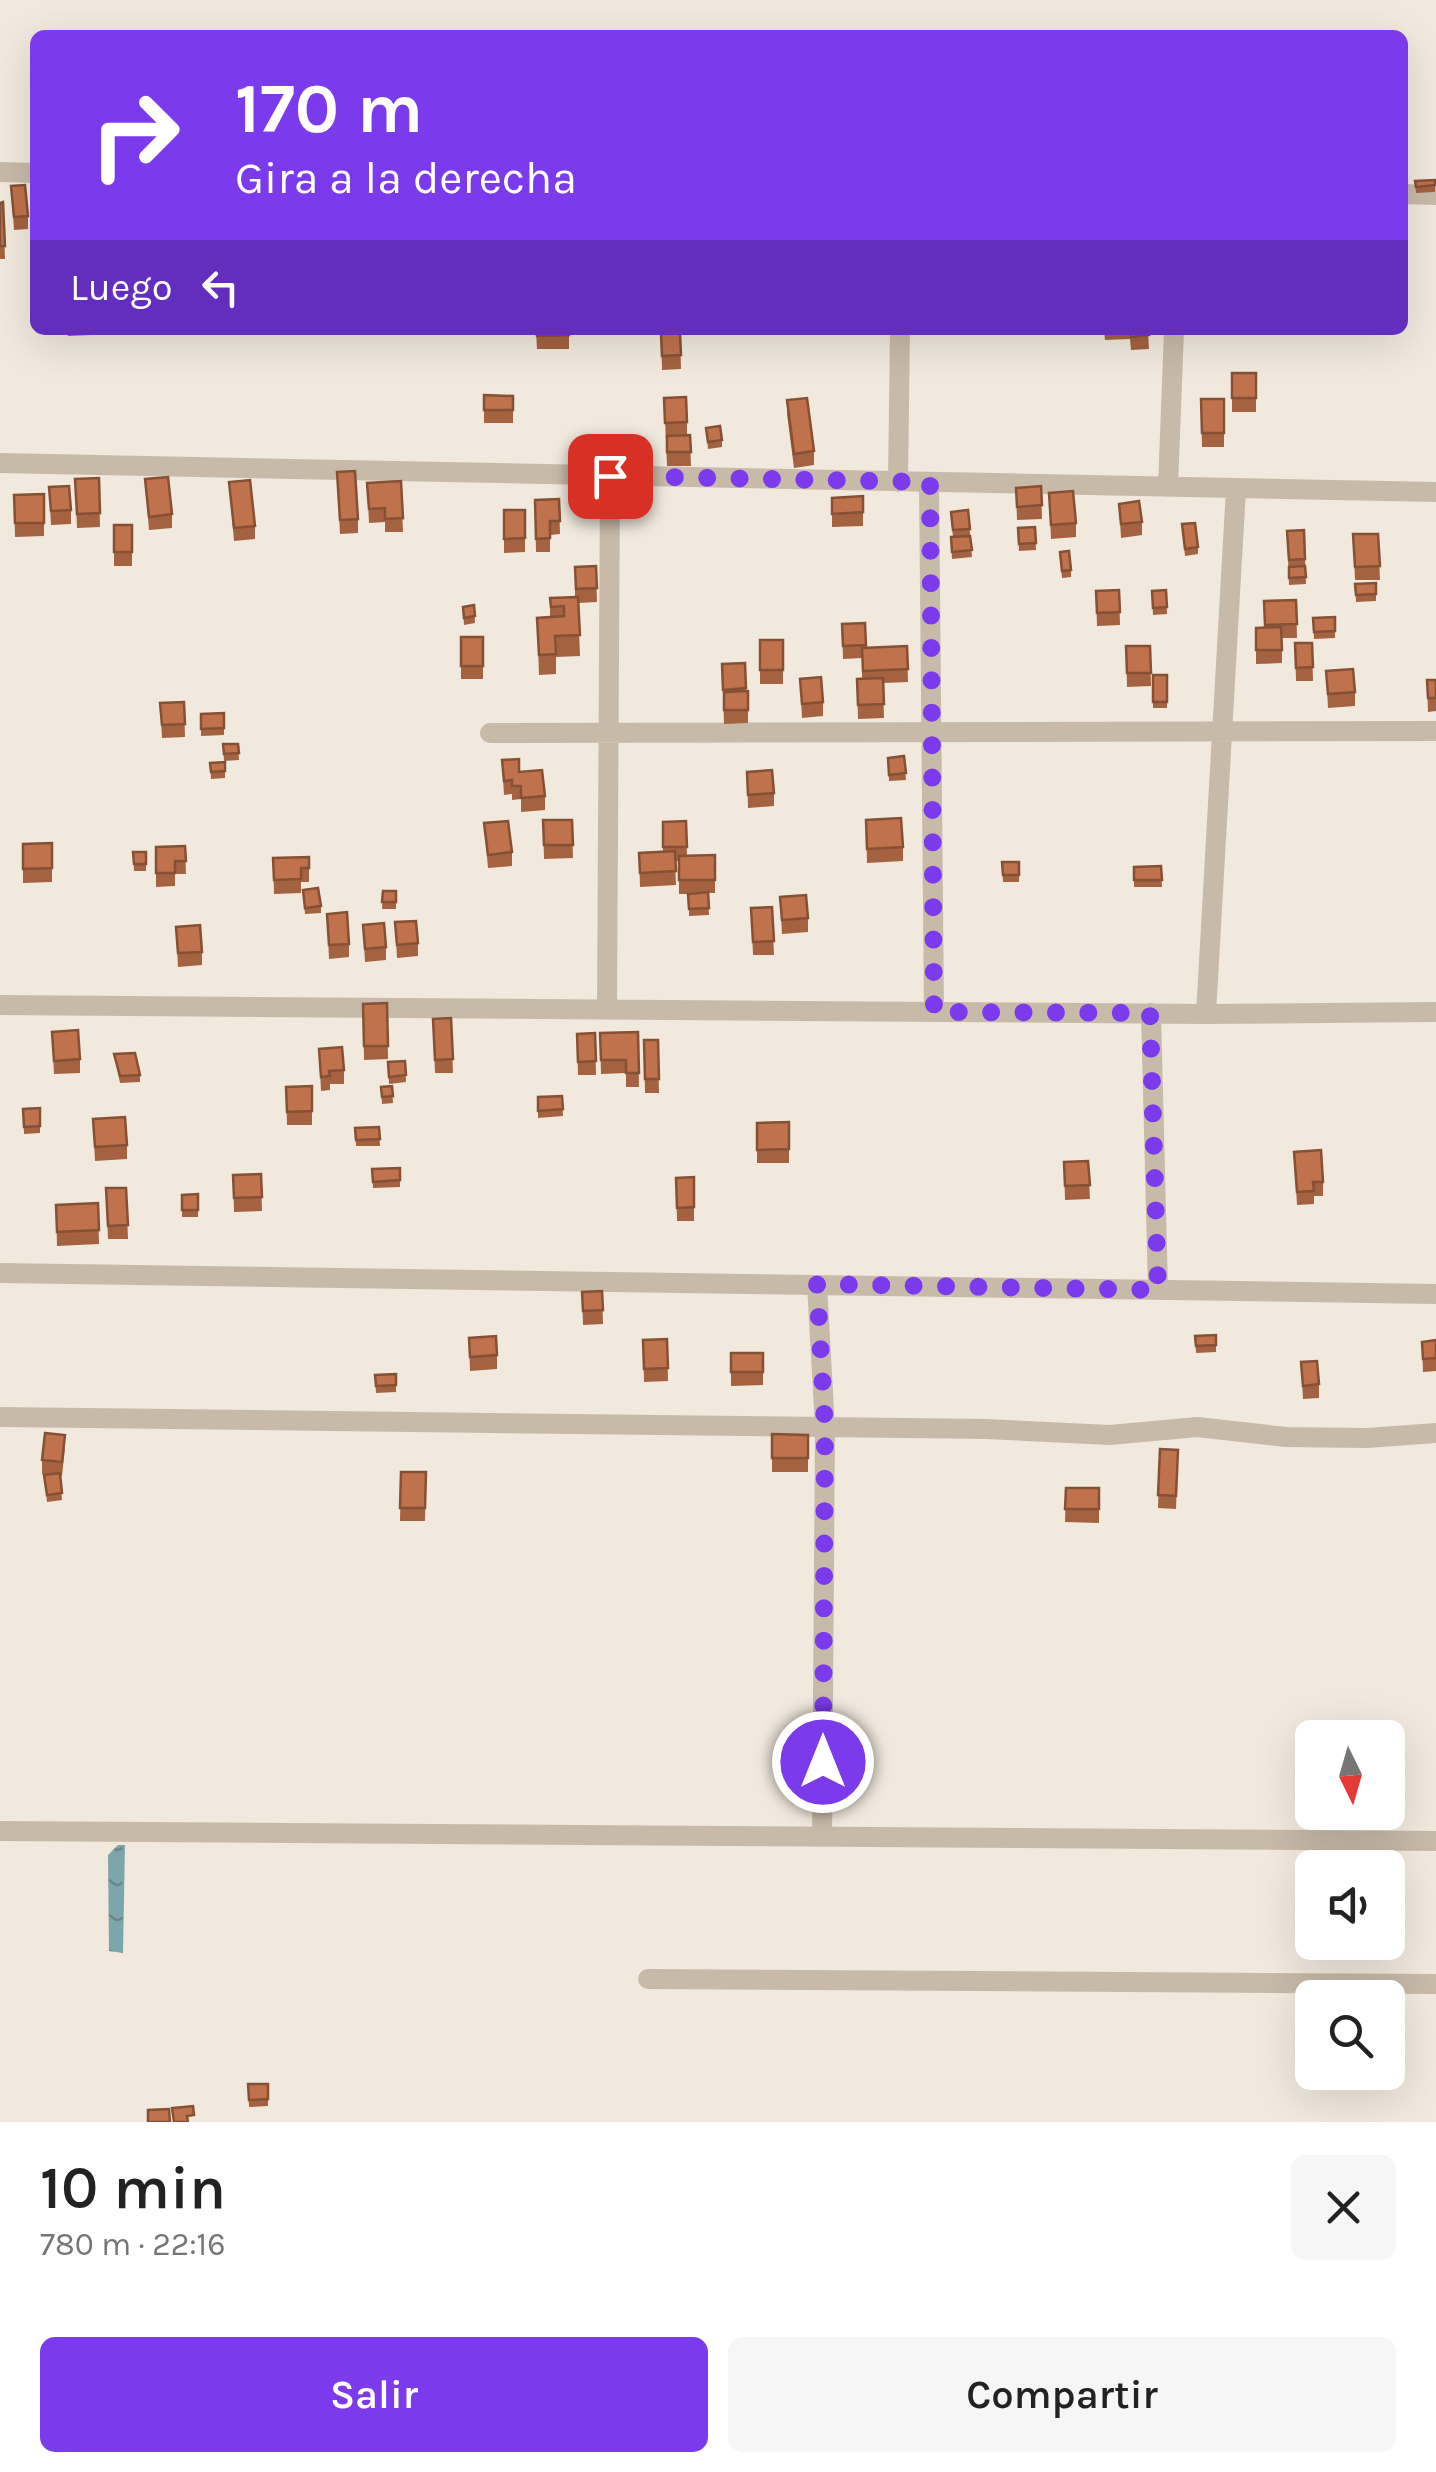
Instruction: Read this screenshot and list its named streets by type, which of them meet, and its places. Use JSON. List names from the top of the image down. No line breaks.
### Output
{"north":"bottom","page":{"turn":["170 m","Gira a la derecha"],"then":"Luego","heading":["10 min","780 m · 22:16"],"buttons":["Salir","Compartir"]}}
